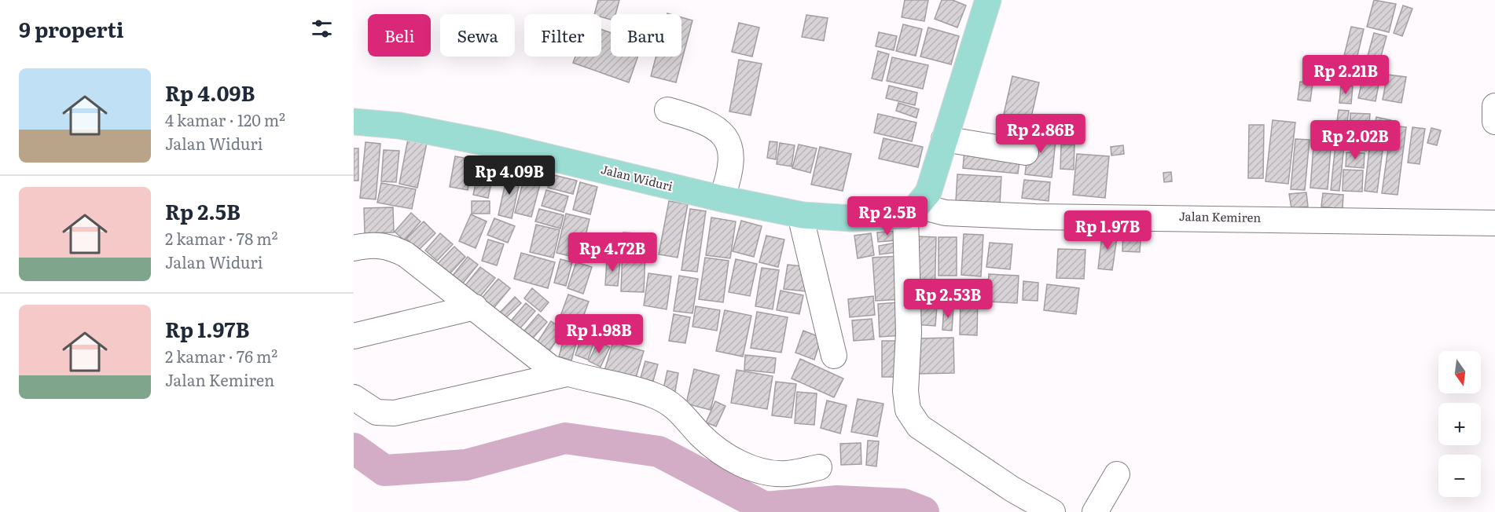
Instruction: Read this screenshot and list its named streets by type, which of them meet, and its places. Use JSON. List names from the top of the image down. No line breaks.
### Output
{"streets":{"main road":["Jalan Widuri"],"street":["Jalan Kemiren"]},"crossings":[["Jalan Widuri","Jalan Kemiren"]],"north":"bottom","page":{"heading":"9 properti","chip":["Beli","Sewa","Filter","Baru"],"price":["Rp 2.21B","Rp 2.86B","Rp 2.02B","Rp 4.09B","Rp 2.5B","Rp 1.97B","Rp 4.72B","Rp 2.53B","Rp 1.98B"],"list":[{"name":"Rp 4.09B","note":"4 kamar · 120 m² · Jalan Widuri"},{"name":"Rp 2.5B","note":"2 kamar · 78 m² · Jalan Widuri"},{"name":"Rp 1.97B","note":"2 kamar · 76 m² · Jalan Kemiren"}],"map_buttons":["+","−"]}}
